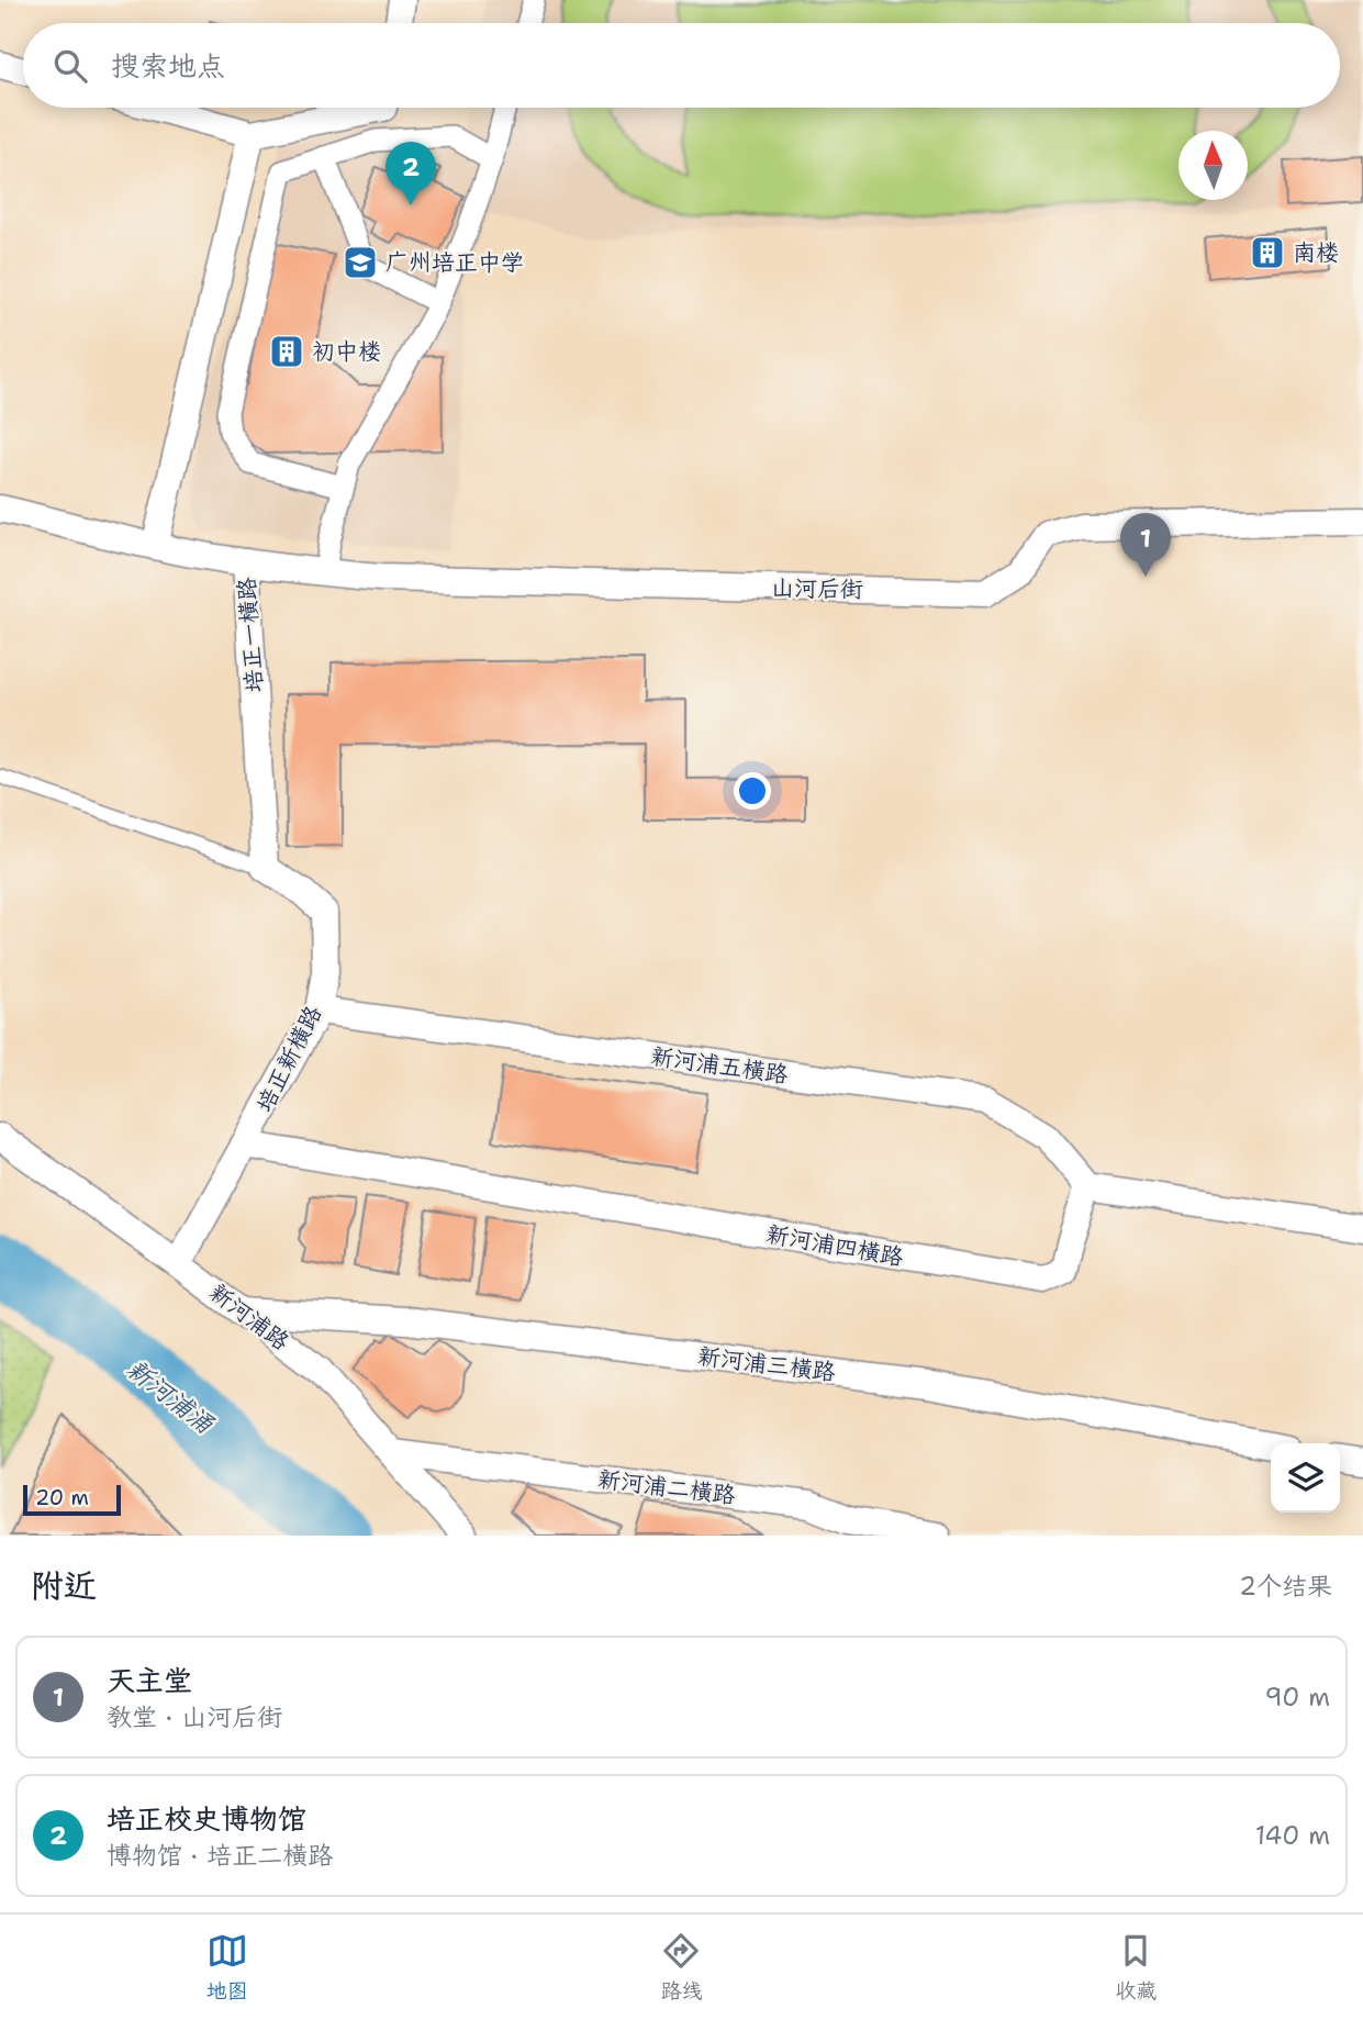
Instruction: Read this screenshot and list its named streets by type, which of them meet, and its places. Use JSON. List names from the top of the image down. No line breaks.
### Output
{"streets":{"street":["山河后街","培正一横路","培正新横路","新河浦五横路","新河浦四横路","新河浦路","新河浦三横路","新河浦二横路"]},"crossings":[["山河后街","培正一横路"],["培正一横路","培正新横路"],["培正新横路","新河浦五横路"],["培正新横路","新河浦四横路"],["培正新横路","新河浦路"],["新河浦五横路","新河浦四横路"],["新河浦路","新河浦三横路"],["新河浦路","新河浦二横路"]],"water":["新河浦涌"],"places":{"building":["南楼","初中楼"],"school or university":["广州培正中学"]},"scale_bar":"20 m","north":"top","page":{"search":"搜索地点","pins":["2","1"],"scale":"20 m","heading":["附近","2个结果"],"list":[{"mark":"1","name":"天主堂","note":"教堂 · 山河后街","value":"90 m"},{"mark":"2","name":"培正校史博物馆","note":"博物馆 · 培正二横路","value":"140 m"}],"nav":["地图","路线","收藏"]}}
